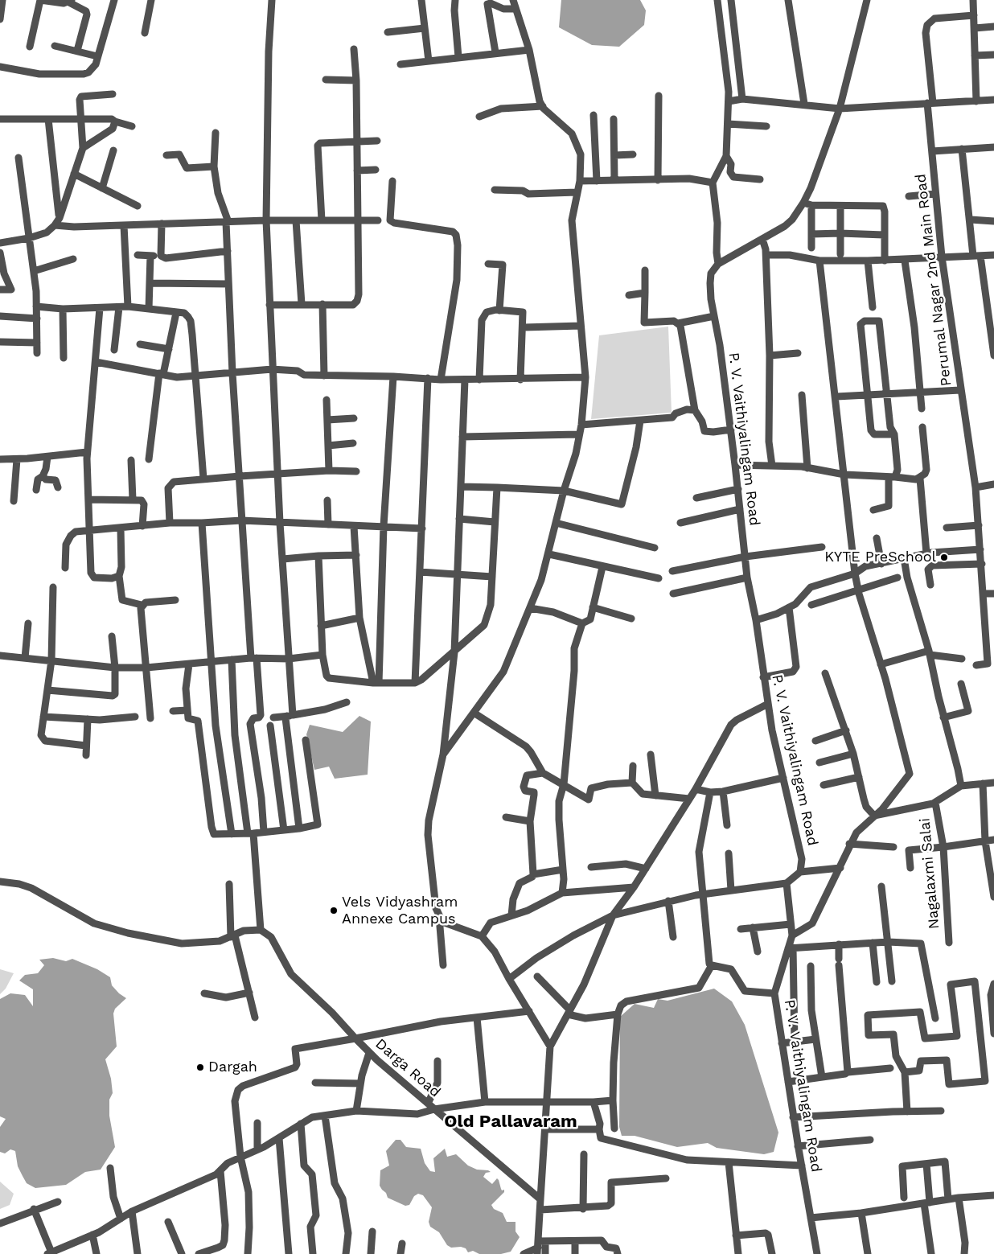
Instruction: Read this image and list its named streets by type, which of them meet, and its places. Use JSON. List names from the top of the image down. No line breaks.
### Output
{"streets":{"street":["Perumal Nagar 2nd Main Road","P. V. Vaithiyalingam Road","Nagalaxmi Salai","Darga Road"]},"districts":["Old Pallavaram"],"places":["KYTE PreSchool","Vels Vidyashram Annexe Campus","Dargah"]}
